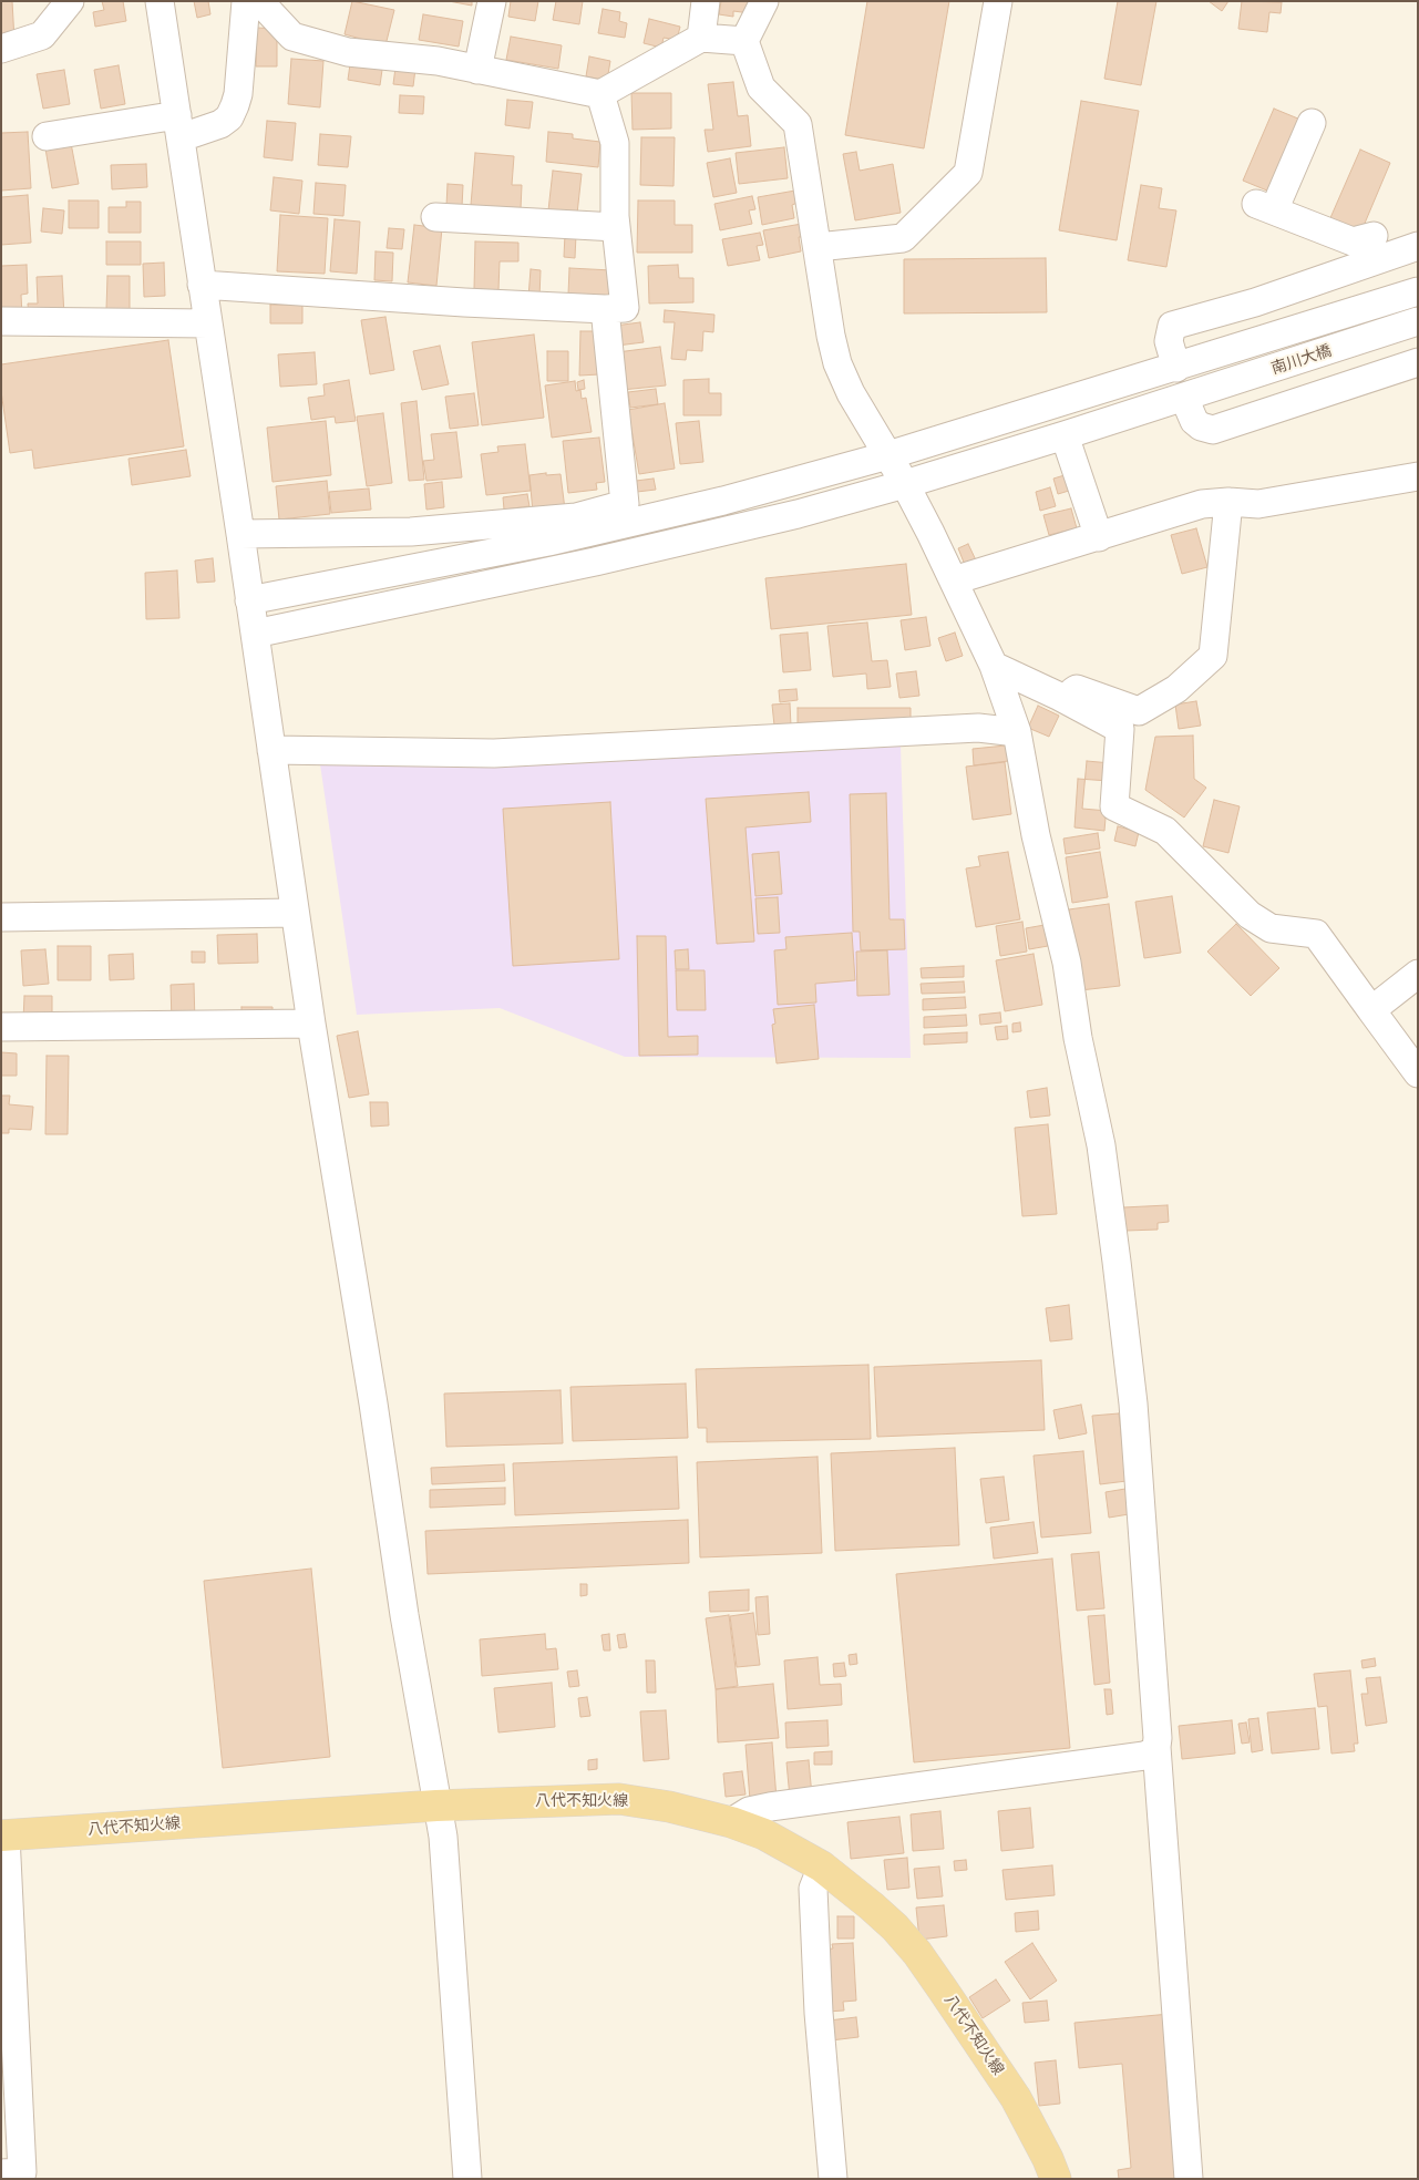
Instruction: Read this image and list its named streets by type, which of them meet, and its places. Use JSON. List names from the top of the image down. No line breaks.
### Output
{"streets":{"main road":["八代不知火線"],"street":["南川大橋"]}}
